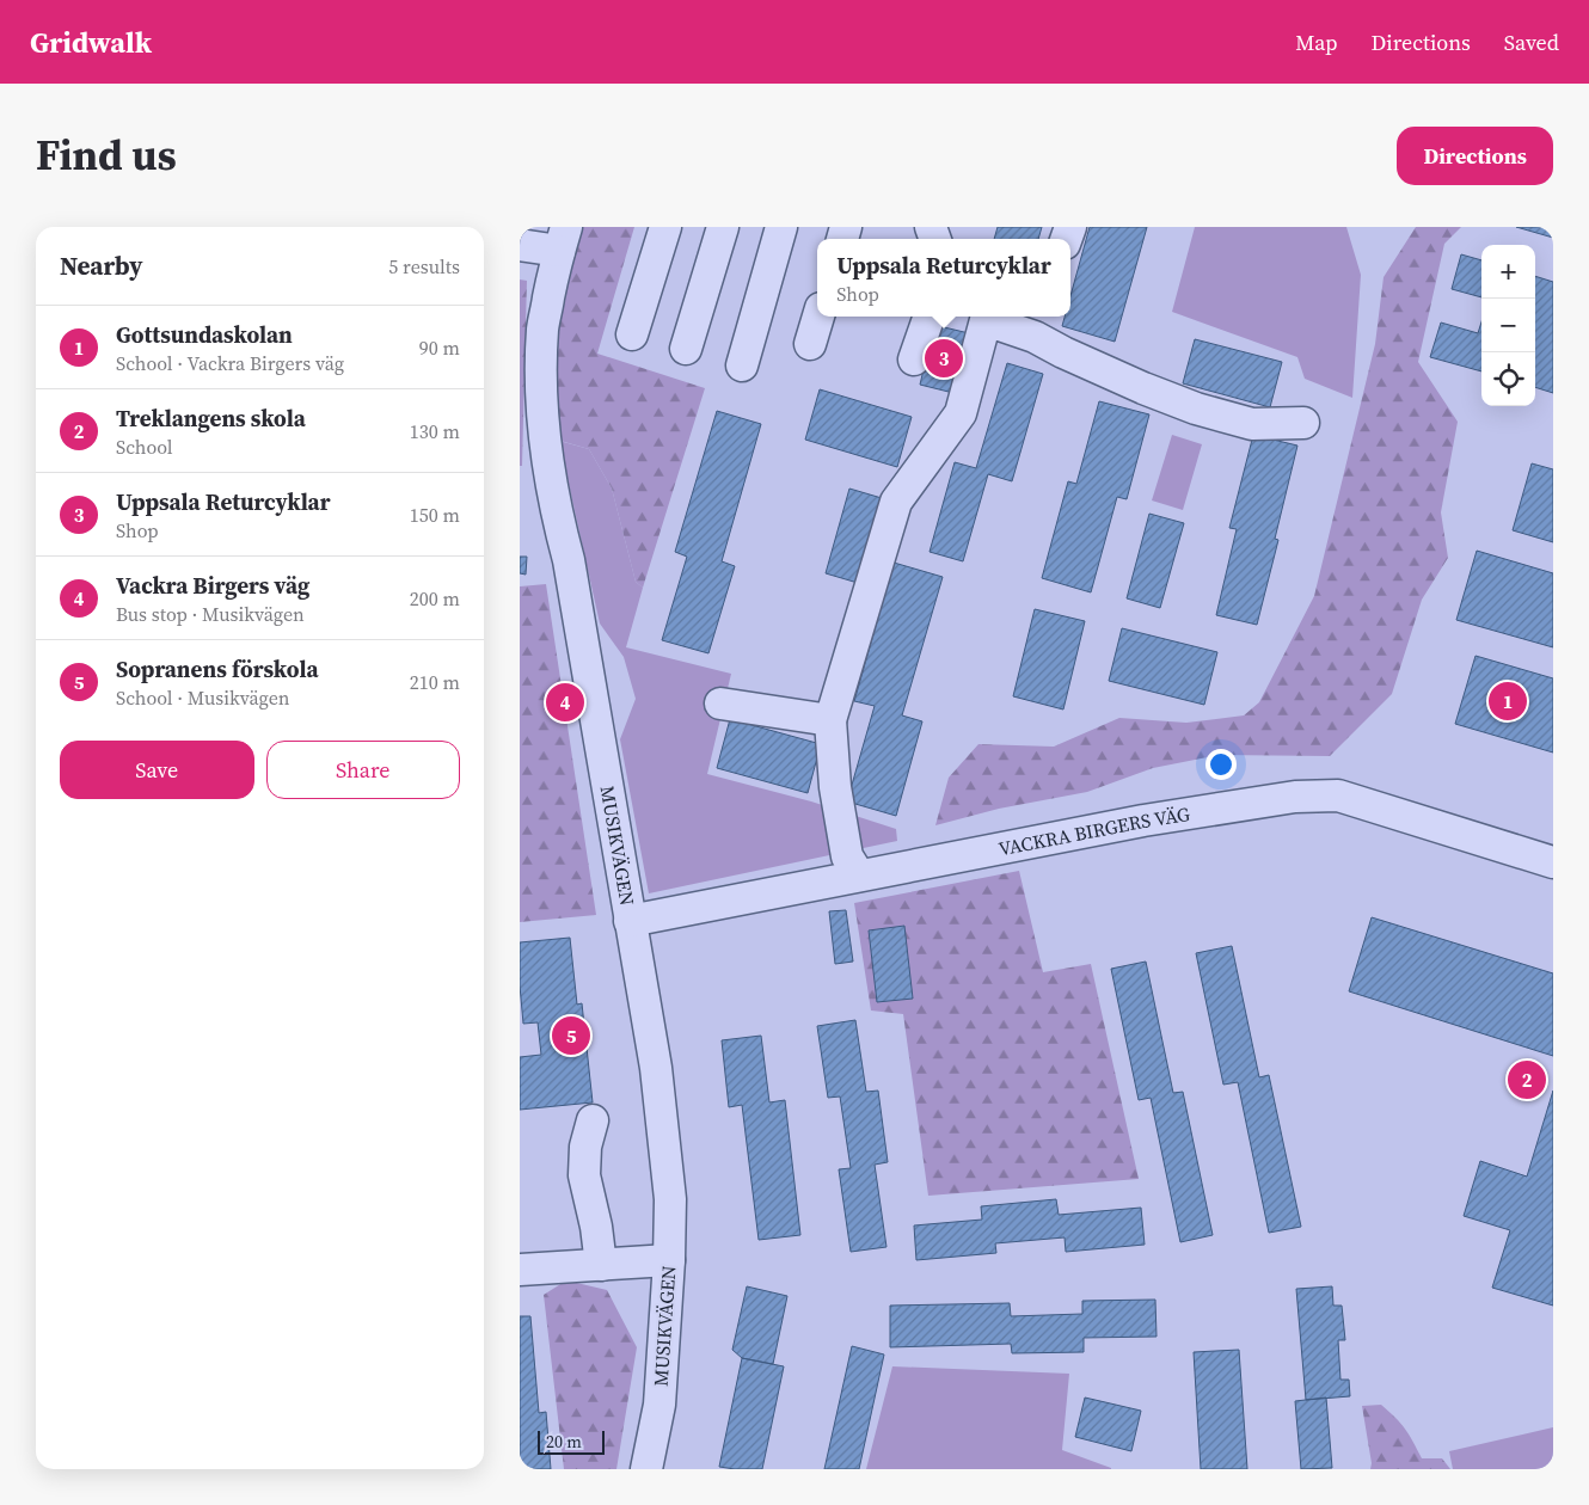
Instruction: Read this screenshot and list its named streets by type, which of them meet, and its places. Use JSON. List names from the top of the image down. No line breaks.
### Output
{"streets":{"street":["VACKRA BIRGERS VÄG","MUSIKVÄGEN"]},"crossings":[["VACKRA BIRGERS VÄG","MUSIKVÄGEN"]],"scale_bar":"20 m","page":{"header":"Gridwalk","nav":["Map","Directions","Saved"],"title":"Find us","buttons":["Directions",["Save","Share"]],"heading":["Nearby","5 results"],"popup":["Uppsala Returcyklar","Shop"],"map_buttons":["+","−"],"list":[{"mark":"1","name":"Gottsundaskolan","note":"School · Vackra Birgers väg","value":"90 m"},{"mark":"2","name":"Treklangens skola","note":"School","value":"130 m"},{"mark":"3","name":"Uppsala Returcyklar","note":"Shop","value":"150 m"},{"mark":"4","name":"Vackra Birgers väg","note":"Bus stop · Musikvägen","value":"200 m"},{"mark":"5","name":"Sopranens förskola","note":"School · Musikvägen","value":"210 m"}],"pins":["3","1","4","5","2"],"scale":"20 m"}}
